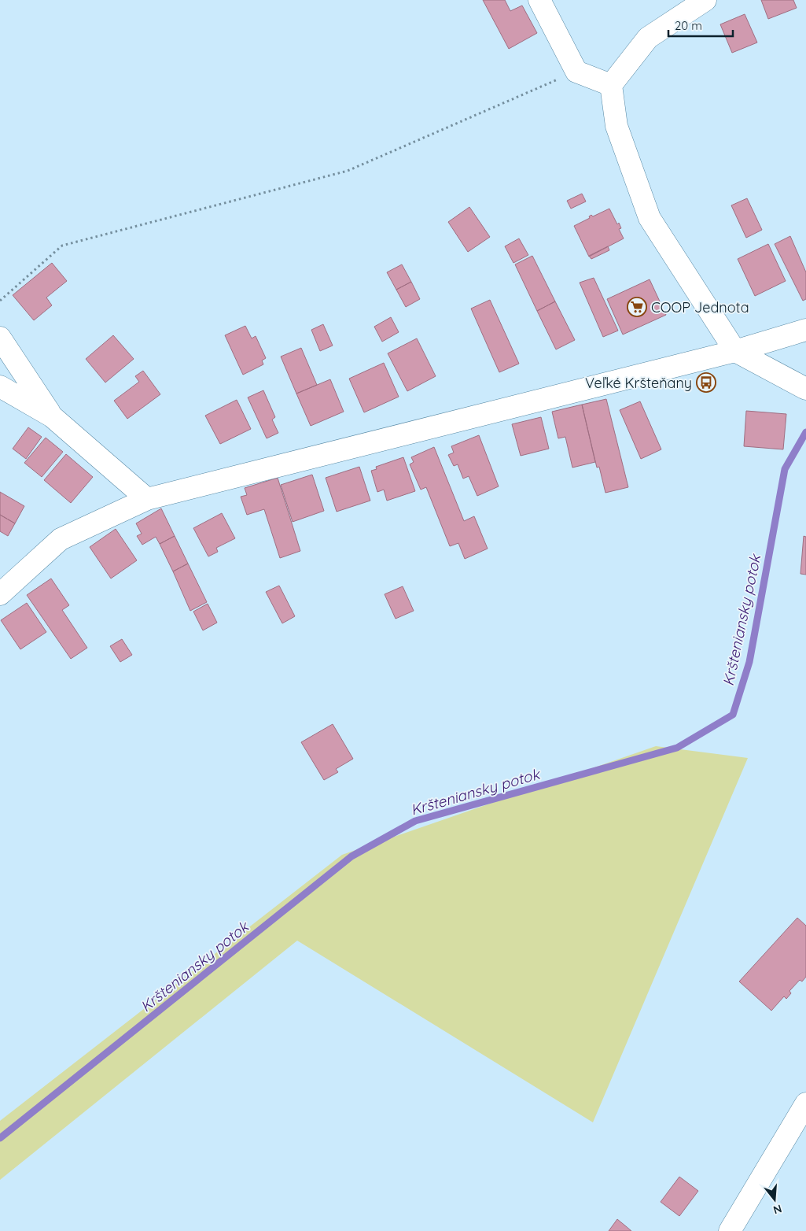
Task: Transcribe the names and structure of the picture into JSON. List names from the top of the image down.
{
  "water": ["Kršteniansky potok"],
  "places": {
    "supermarket": ["COOP Jednota"],
    "bus stop": ["Veľké Kršteňany"]
  },
  "scale_bar": "20 m",
  "north": "bottom"
}
